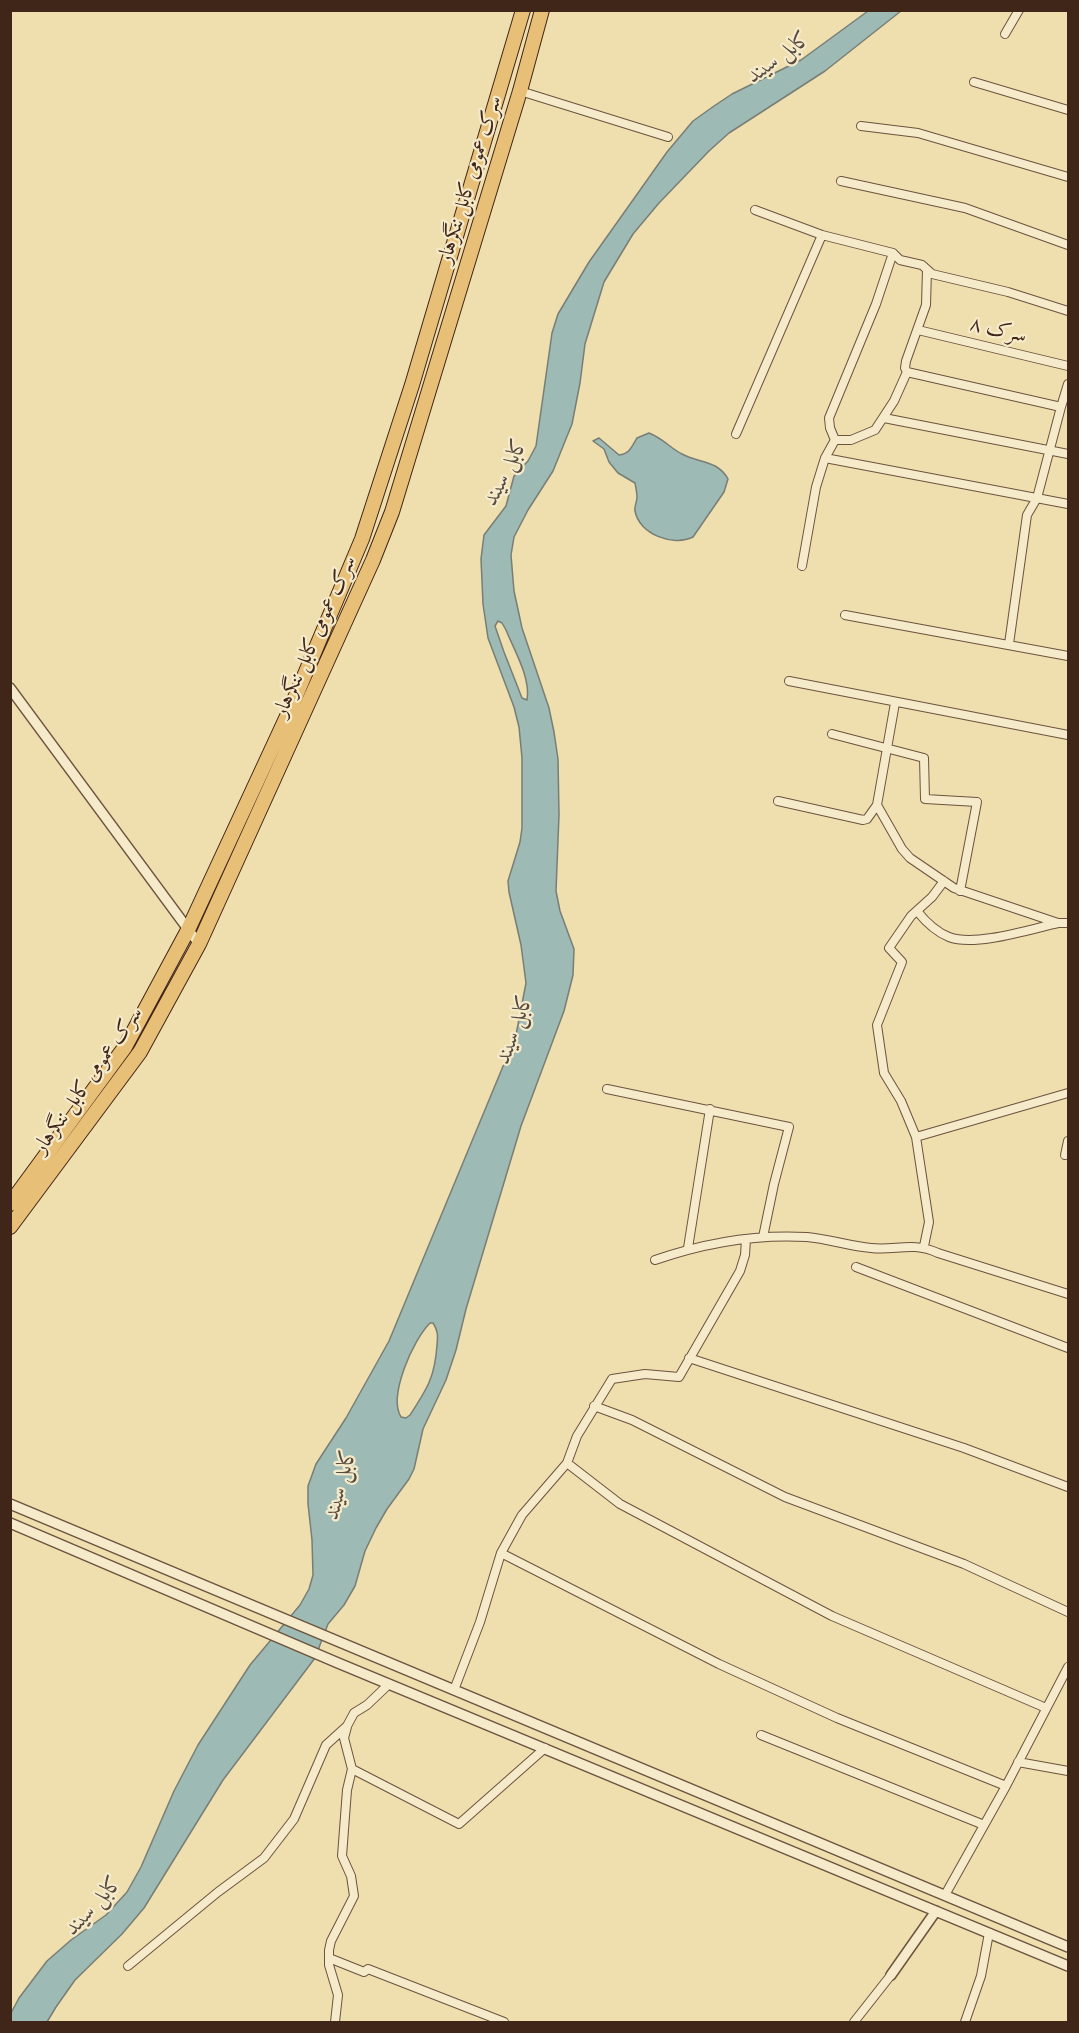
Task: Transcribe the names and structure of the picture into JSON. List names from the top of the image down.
{
  "streets": {
    "highway": ["سرک عمومی کابل ننگرهار"],
    "street": ["سرک ۸"]
  },
  "water": ["کابل سيند"]
}
